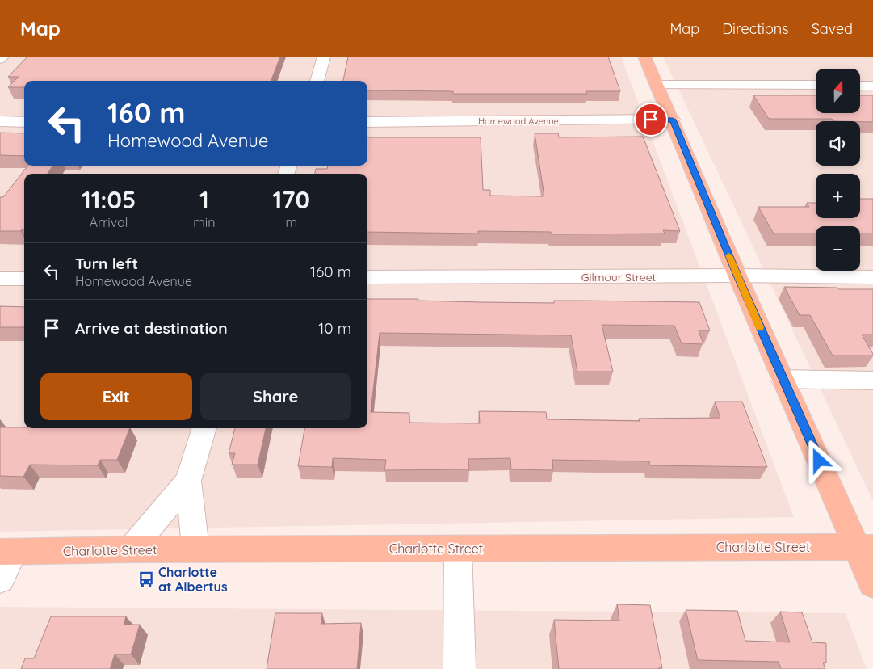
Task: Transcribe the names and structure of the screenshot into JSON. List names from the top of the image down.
{
  "streets": {
    "main road": ["Charlotte Street"],
    "street": ["Homewood Avenue", "Gilmour Street"]
  },
  "places": {
    "bus stop": ["Charlotte at Albertus"]
  },
  "north": "top",
  "page": {
    "header": "Map",
    "nav": ["Map", "Directions", "Saved"],
    "map_buttons": ["+", "−"],
    "turn": ["160 m", "Homewood Avenue"],
    "eta": [
      "11:05",
      "Arrival",
      "1",
      "min",
      "170",
      "m"
    ],
    "list": [
      {
        "name": "Turn left",
        "note": "Homewood Avenue",
        "value": "160 m"
      },
      {
        "name": "Arrive at destination",
        "value": "10 m"
      }
    ],
    "buttons": ["Exit", "Share"]
  }
}
